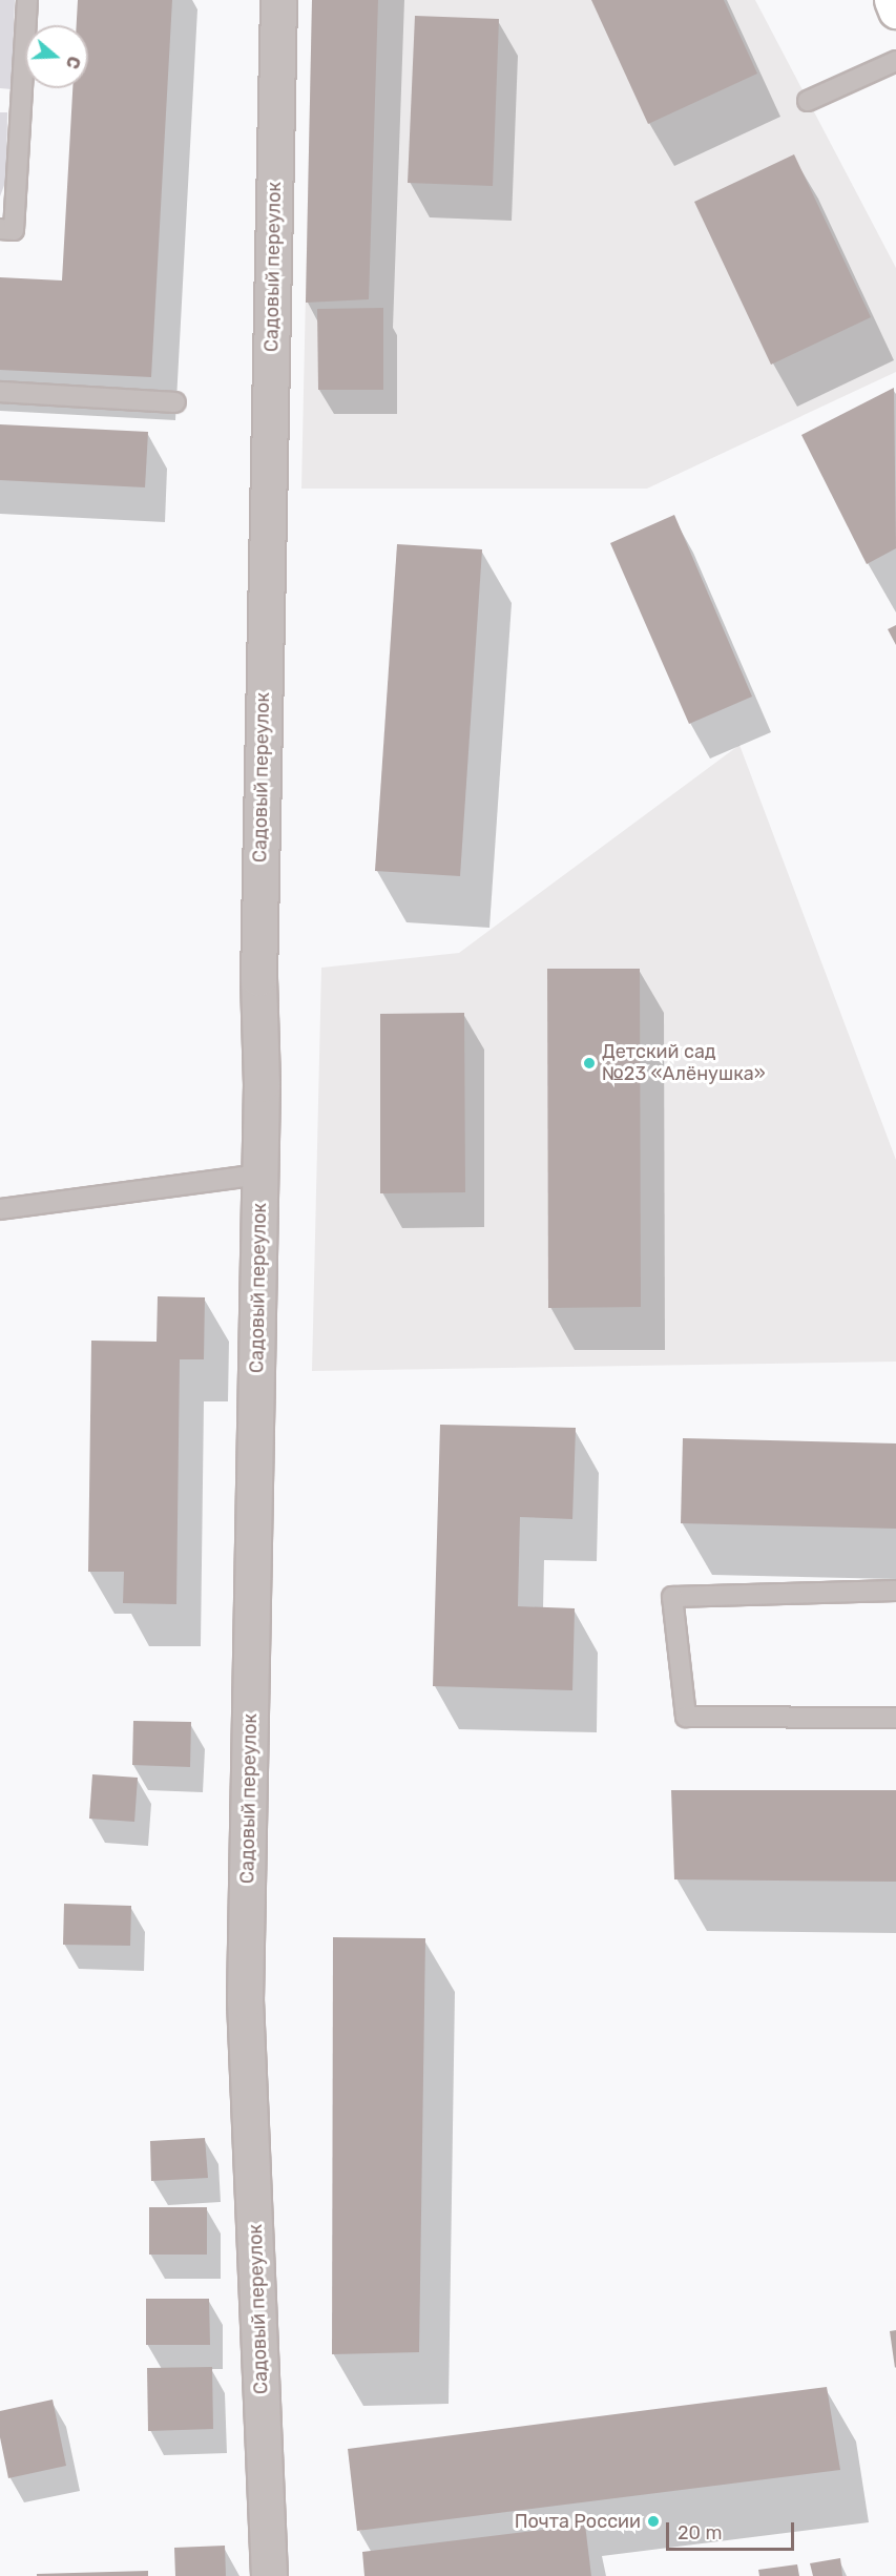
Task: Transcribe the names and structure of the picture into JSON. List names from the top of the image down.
{
  "streets": {
    "street": ["Садовый переулок"]
  },
  "places": ["Детский сад №23 «Алёнушка»", "Почта России"],
  "scale_bar": "20 m",
  "north": "right"
}
